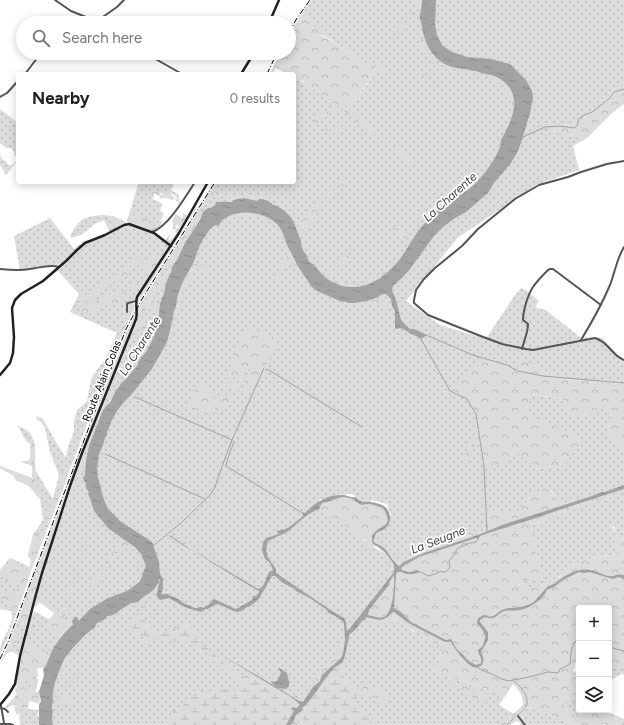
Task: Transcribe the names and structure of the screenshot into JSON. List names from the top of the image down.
{
  "streets": {
    "street": ["Route Alain Colas"]
  },
  "water": ["La Charente", "La Seugne"],
  "page": {
    "search": "Search here",
    "heading": ["Nearby", "0 results"],
    "map_buttons": ["+", "−"]
  }
}
